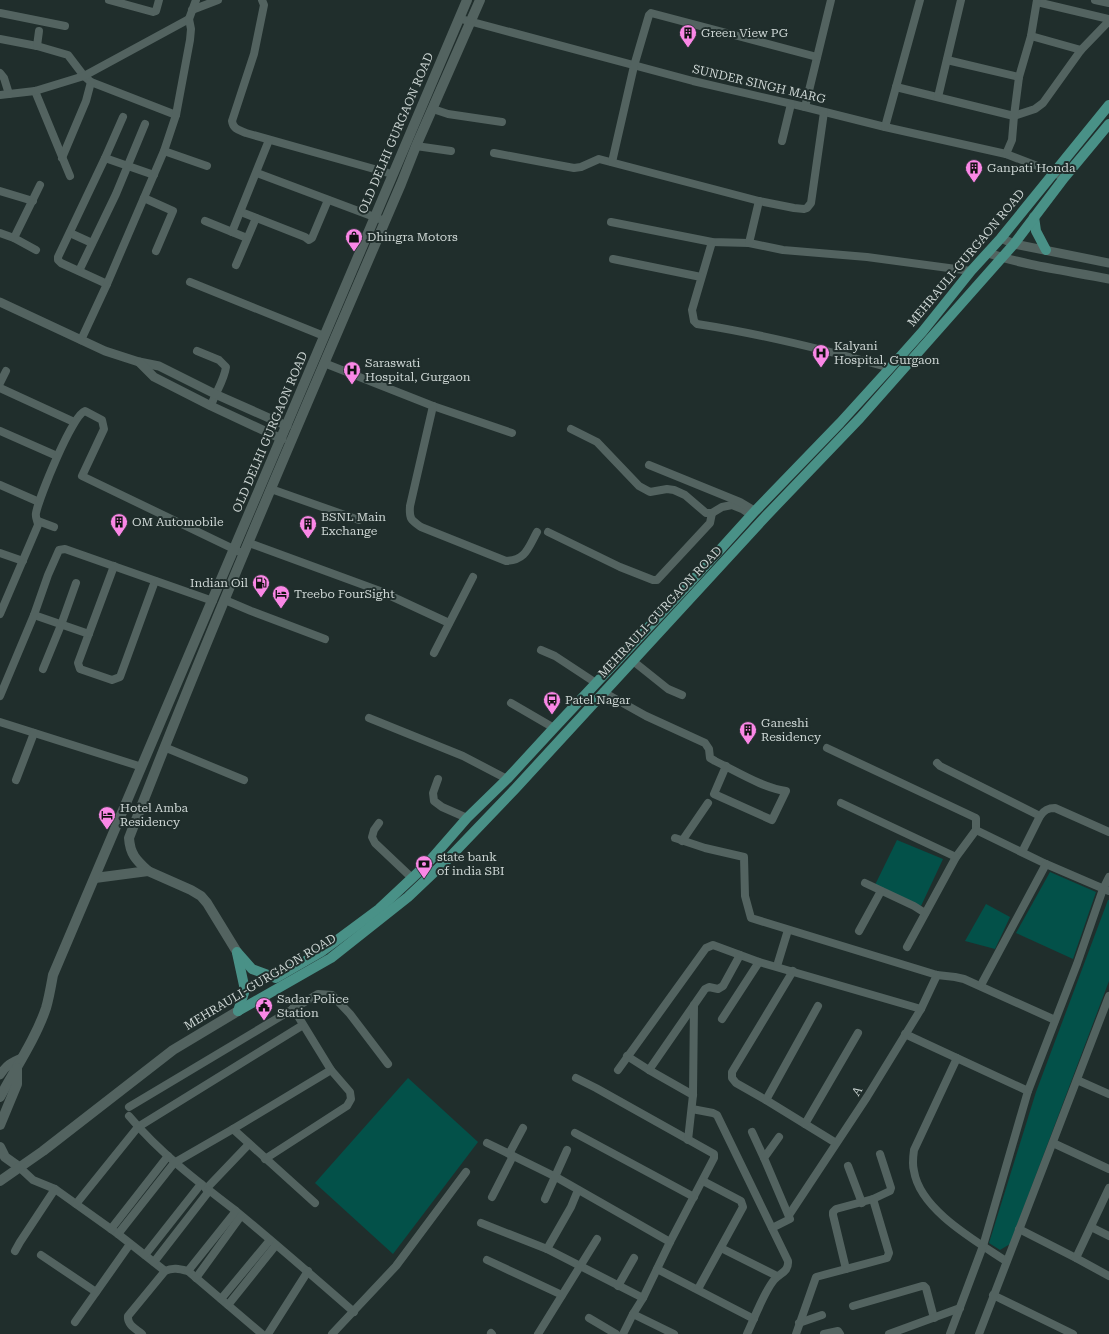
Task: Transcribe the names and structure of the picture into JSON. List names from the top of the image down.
{
  "streets": {
    "main road": ["OLD DELHI GURGAON ROAD", "MEHRAULI-GURGAON ROAD"],
    "street": ["SUNDER SINGH MARG", "A"]
  },
  "crossings": [
    ["SUNDER SINGH MARG", "OLD DELHI GURGAON ROAD"],
    ["SUNDER SINGH MARG", "MEHRAULI-GURGAON ROAD"]
  ],
  "places": {
    "building": [
      "Green View PG",
      "Ganpati Honda",
      "OM Automobile",
      "BSNL Main Exchange",
      "Ganeshi Residency"
    ],
    "shop": ["Dhingra Motors"],
    "hospital": ["Kalyani Hospital, Gurgaon", "Saraswati Hospital, Gurgaon"],
    "fuel station": ["Indian Oil"],
    "hotel": ["Treebo FourSight", "Hotel Amba Residency"],
    "bus stop": ["Patel Nagar"],
    "bank": ["state bank of india SBI"],
    "public building": ["Sadar Police Station"]
  }
}
